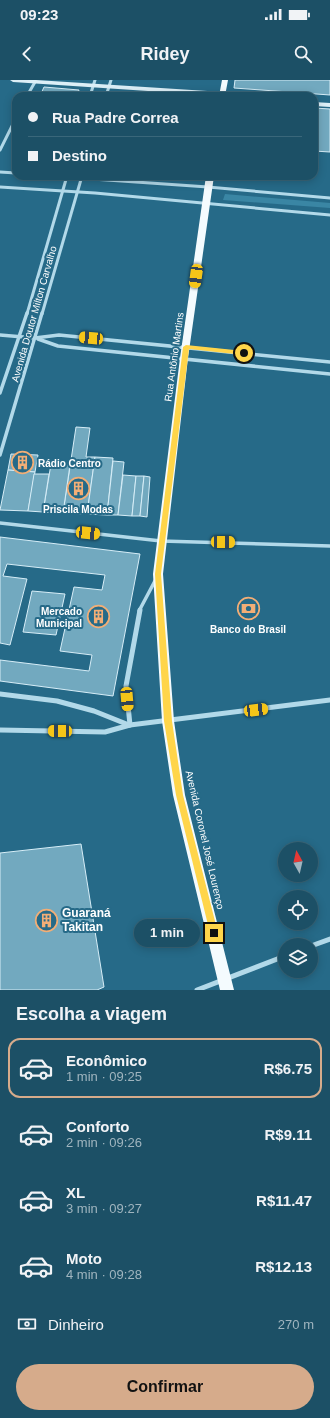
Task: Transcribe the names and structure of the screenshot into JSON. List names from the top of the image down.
{
  "streets": {
    "main road": ["Rua Antônio Martins", "Avenida Coronel José Lourenço"],
    "street": ["Avenida Doutor Milton Carvalho"]
  },
  "crossings": [
    ["Rua Antônio Martins", "Avenida Coronel José Lourenço"]
  ],
  "places": {
    "building": [
      "Rádio Centro",
      "Priscila Modas",
      "Mercado Municipal",
      "Guaraná Takitan"
    ],
    "bank": ["Banco do Brasil"]
  },
  "north": "top",
  "page": {
    "status": "09:23",
    "header": "Ridey",
    "banner": ["Rua Padre Correa", "Destino"],
    "bubble": "1 min",
    "heading": "Escolha a viagem",
    "list": [
      {
        "name": "Econômico",
        "note": "1 min · 09:25",
        "value": "R$6.75"
      },
      {
        "name": "Conforto",
        "note": "2 min · 09:26",
        "value": "R$9.11"
      },
      {
        "name": "XL",
        "note": "3 min · 09:27",
        "value": "R$11.47"
      },
      {
        "name": "Moto",
        "note": "4 min · 09:28",
        "value": "R$12.13"
      }
    ],
    "pay": ["Dinheiro", "270 m"],
    "buttons": "Confirmar"
  }
}
